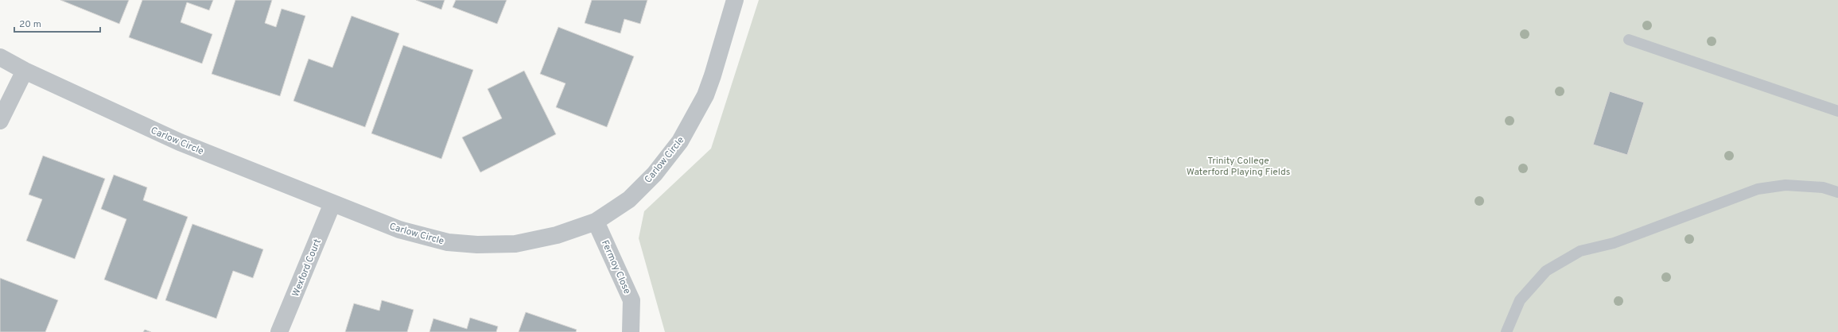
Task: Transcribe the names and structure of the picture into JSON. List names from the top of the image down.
{
  "streets": {
    "street": ["Carlow Circle", "Fermoy Close", "Wexford Court"]
  },
  "crossings": [
    ["Carlow Circle", "Fermoy Close"],
    ["Carlow Circle", "Wexford Court"]
  ],
  "parks": ["Trinity College Waterford Playing Fields"],
  "scale_bar": "20 m"
}
